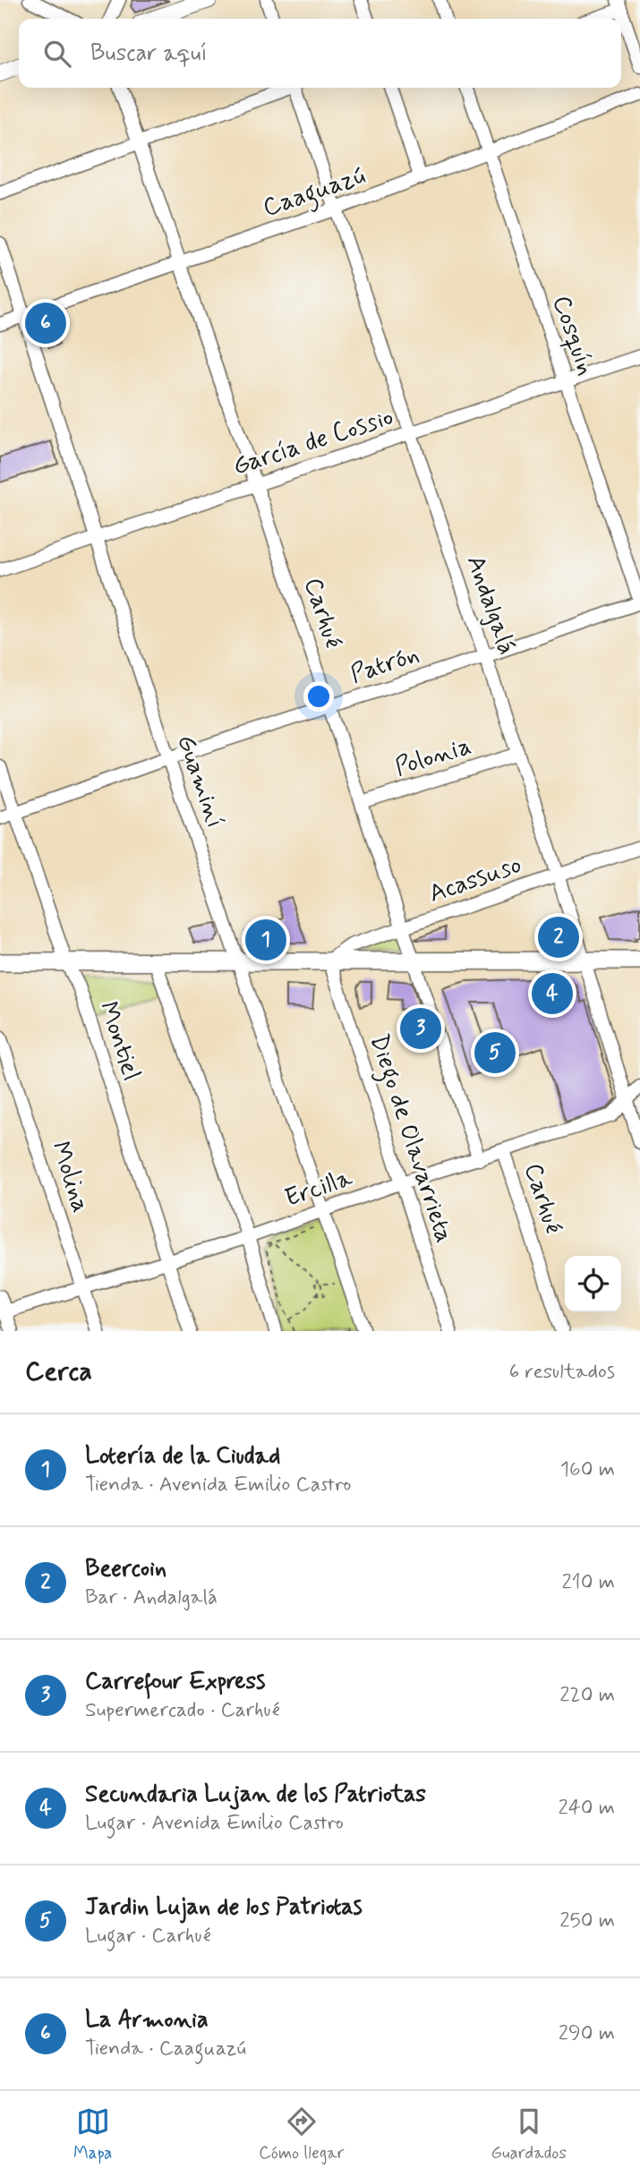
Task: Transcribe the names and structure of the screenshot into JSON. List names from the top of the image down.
{
  "streets": {
    "street": [
      "Caaguazú",
      "Cosquín",
      "García de Cossio",
      "Andalgalá",
      "Carhué",
      "Patrón",
      "Polonia",
      "Guaminí",
      "Acassuso",
      "Montiel",
      "Diego de Olavarrieta",
      "Molina",
      "Ercilla"
    ]
  },
  "crossings": [
    ["Caaguazú", "Cosquín"],
    ["Caaguazú", "Andalgalá"],
    ["Caaguazú", "Carhué"],
    ["Caaguazú", "Guaminí"],
    ["Cosquín", "García de Cossio"],
    ["Cosquín", "Patrón"],
    ["García de Cossio", "Andalgalá"],
    ["García de Cossio", "Carhué"],
    ["García de Cossio", "Guaminí"],
    ["Andalgalá", "Patrón"],
    ["Andalgalá", "Polonia"],
    ["Andalgalá", "Acassuso"],
    ["Andalgalá", "Ercilla"],
    ["Carhué", "Patrón"],
    ["Carhué", "Polonia"],
    ["Carhué", "Acassuso"],
    ["Carhué", "Ercilla"],
    ["Patrón", "Guaminí"],
    ["Patrón", "Montiel"],
    ["Guaminí", "Ercilla"],
    ["Acassuso", "Diego de Olavarrieta"],
    ["Montiel", "Ercilla"],
    ["Diego de Olavarrieta", "Ercilla"],
    ["Molina", "Ercilla"]
  ],
  "page": {
    "search": "Buscar aquí",
    "pins": [
      "6",
      "2",
      "1",
      "4",
      "3",
      "5"
    ],
    "heading": ["Cerca", "6 resultados"],
    "list": [
      {
        "mark": "1",
        "name": "Lotería de la Ciudad",
        "note": "Tienda · Avenida Emilio Castro",
        "value": "160 m"
      },
      {
        "mark": "2",
        "name": "Beercoin",
        "note": "Bar · Andalgalá",
        "value": "210 m"
      },
      {
        "mark": "3",
        "name": "Carrefour Express",
        "note": "Supermercado · Carhué",
        "value": "220 m"
      },
      {
        "mark": "4",
        "name": "Secundaria Lujan de los Patriotas",
        "note": "Lugar · Avenida Emilio Castro",
        "value": "240 m"
      },
      {
        "mark": "5",
        "name": "Jardin Lujan de los Patriotas",
        "note": "Lugar · Carhué",
        "value": "250 m"
      },
      {
        "mark": "6",
        "name": "La Armonia",
        "note": "Tienda · Caaguazú",
        "value": "290 m"
      }
    ],
    "nav": ["Mapa", "Cómo llegar", "Guardados"]
  }
}
